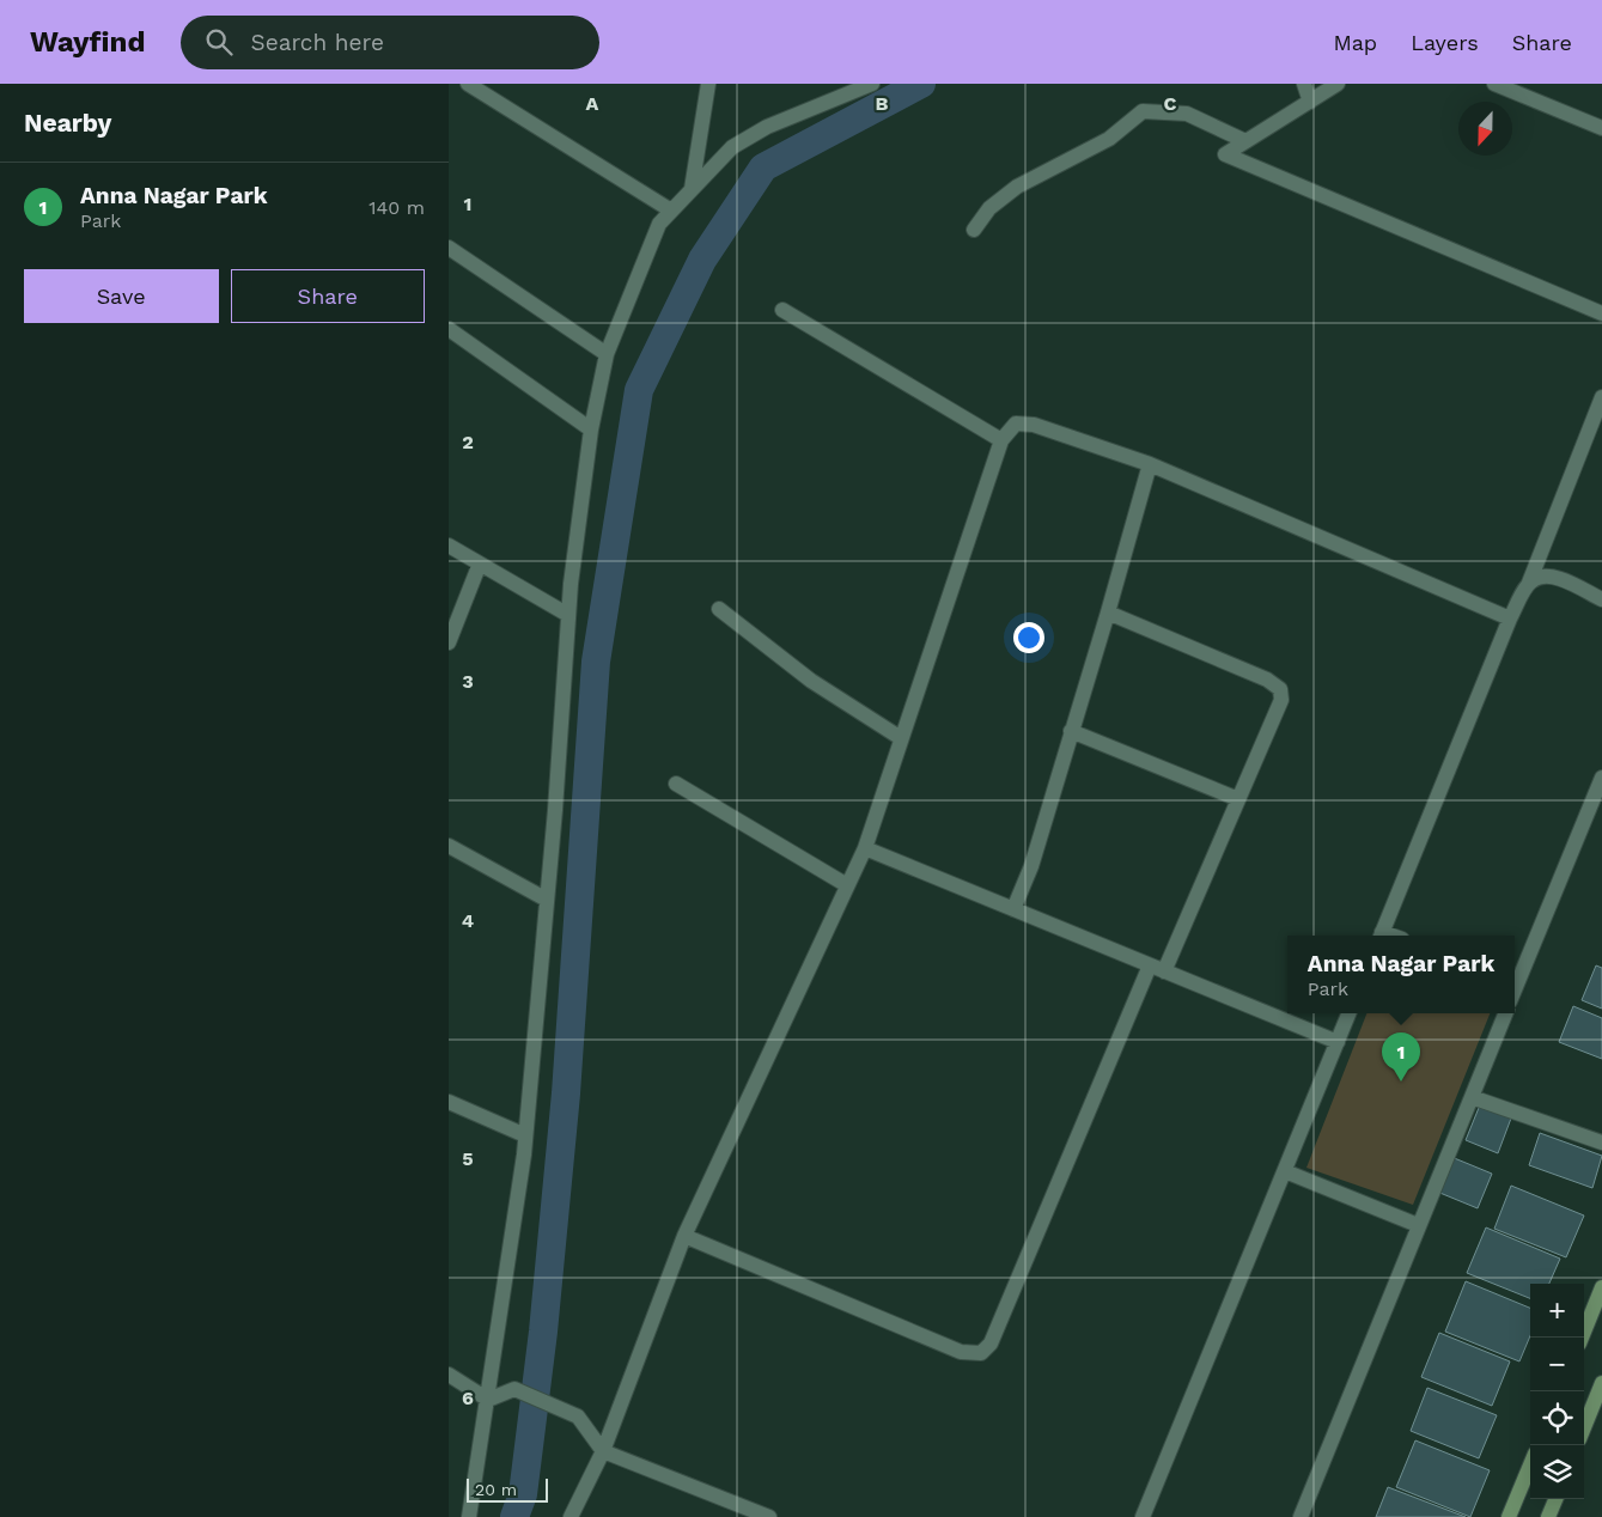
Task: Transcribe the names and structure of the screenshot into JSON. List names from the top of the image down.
{
  "scale_bar": "20 m",
  "north": "bottom",
  "page": {
    "header": "Wayfind",
    "search": "Search here",
    "nav": ["Map", "Layers", "Share"],
    "heading": "Nearby",
    "list": [
      {
        "mark": "1",
        "name": "Anna Nagar Park",
        "note": "Park",
        "value": "140 m"
      }
    ],
    "buttons": ["Save", "Share"],
    "popup": ["Anna Nagar Park", "Park"],
    "pins": "1",
    "map_buttons": ["+", "−"],
    "scale": "20 m"
  },
  "grid": {
    "columns": ["A", "B", "C"],
    "rows": [
      "1",
      "2",
      "3",
      "4",
      "5",
      "6"
    ]
  }
}
